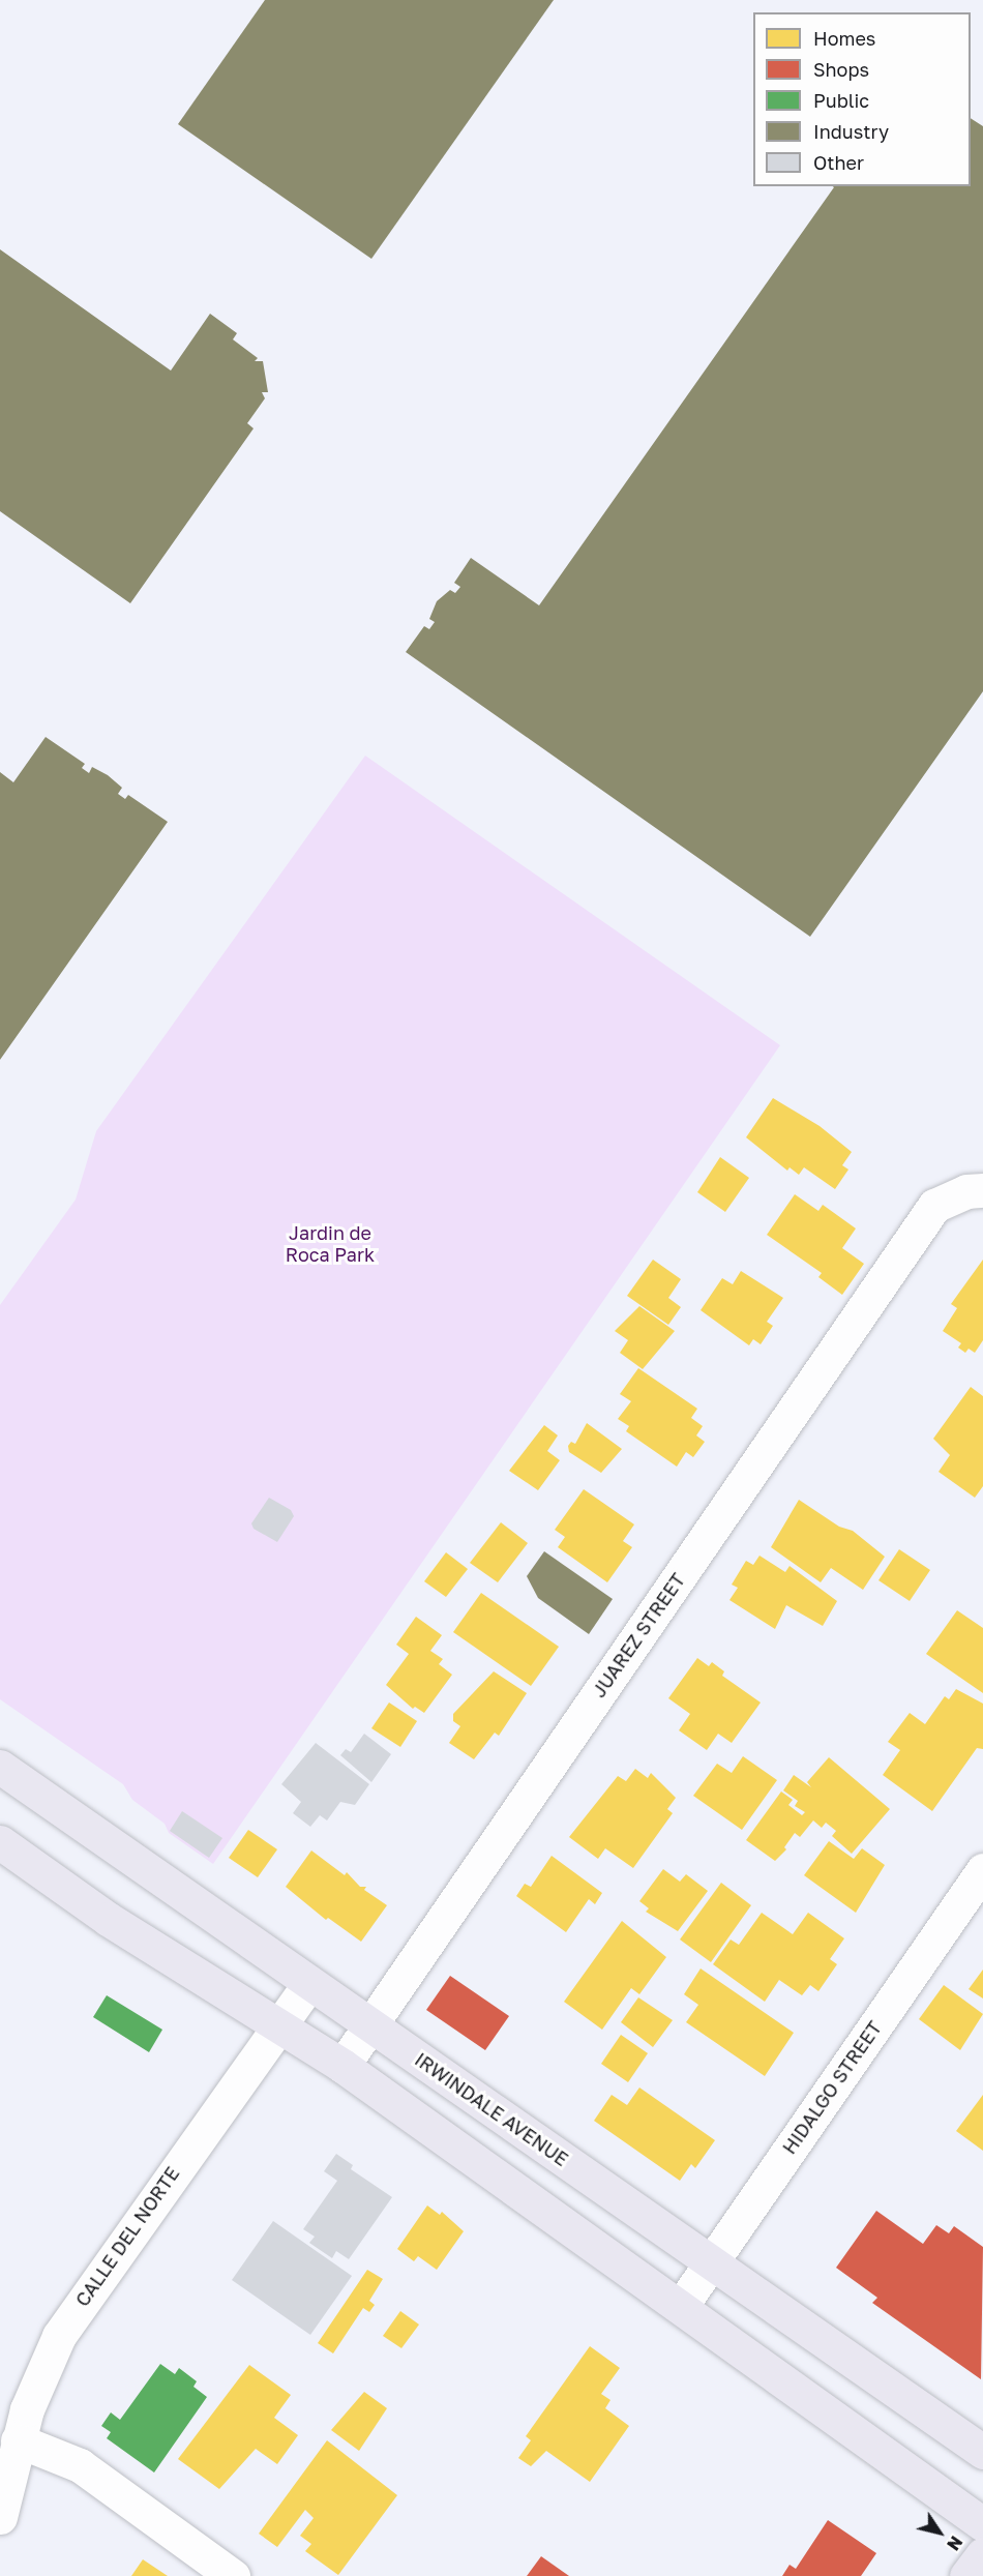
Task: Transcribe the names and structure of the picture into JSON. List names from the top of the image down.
{
  "streets": {
    "main road": ["IRWINDALE AVENUE"],
    "street": ["JUAREZ STREET", "HIDALGO STREET", "CALLE DEL NORTE"]
  },
  "crossings": [
    ["JUAREZ STREET", "IRWINDALE AVENUE"],
    ["HIDALGO STREET", "IRWINDALE AVENUE"],
    ["IRWINDALE AVENUE", "CALLE DEL NORTE"]
  ],
  "parks": ["Jardin de Roca Park"],
  "legend": [
    "Homes",
    "Shops",
    "Public",
    "Industry",
    "Other"
  ],
  "north": "bottom right"
}
